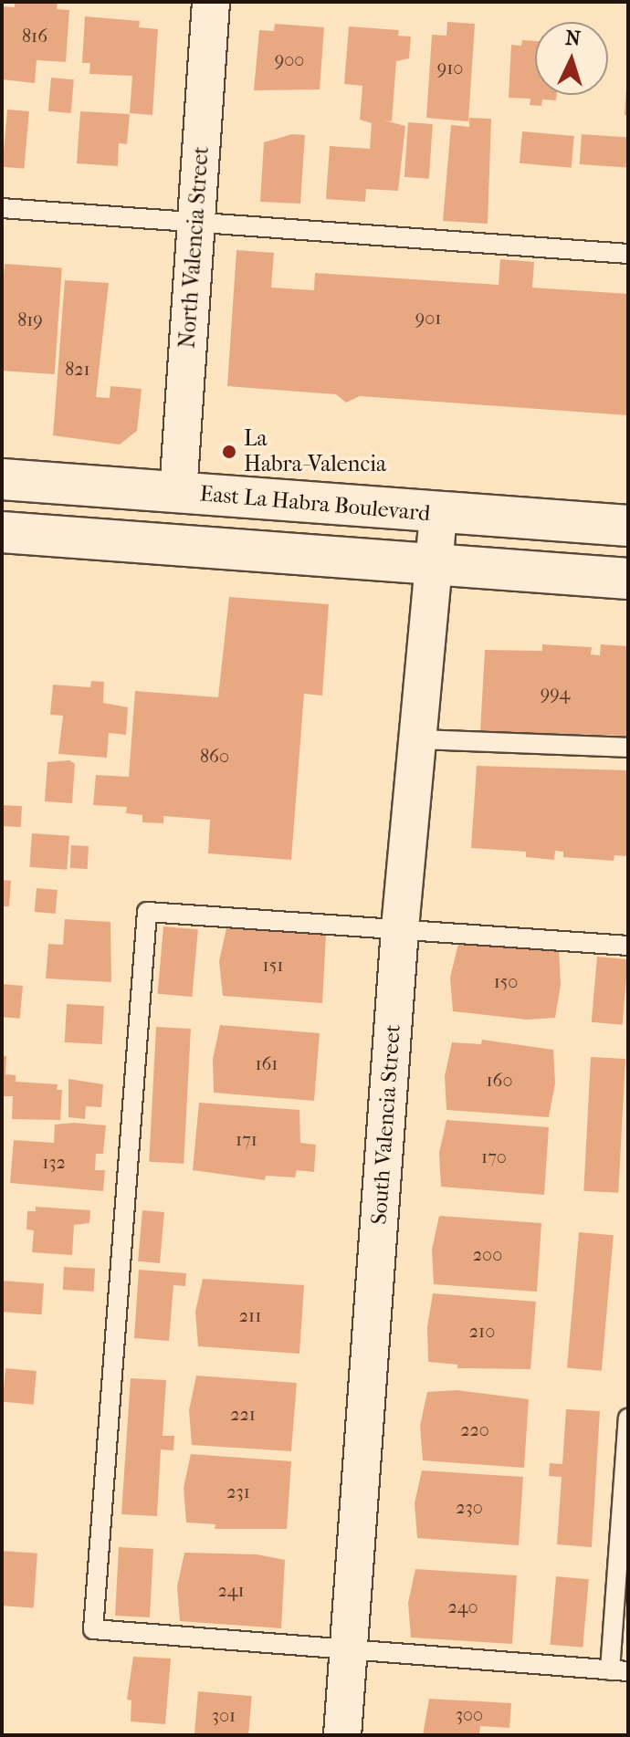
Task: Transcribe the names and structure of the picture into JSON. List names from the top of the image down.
{
  "streets": {
    "main road": ["East La Habra Boulevard"],
    "street": ["North Valencia Street", "South Valencia Street"]
  },
  "crossings": [
    ["North Valencia Street", "East La Habra Boulevard"],
    ["East La Habra Boulevard", "South Valencia Street"]
  ],
  "places": ["La Habra-Valencia"],
  "house_numbers": [
    "816",
    "900",
    "910",
    "901",
    "819",
    "821",
    "994",
    "860",
    "151",
    "150",
    "161",
    "160",
    "171",
    "170",
    "132",
    "200",
    "211",
    "210",
    "221",
    "220",
    "231",
    "230",
    "241",
    "240",
    "300",
    "301"
  ],
  "north": "top"
}
